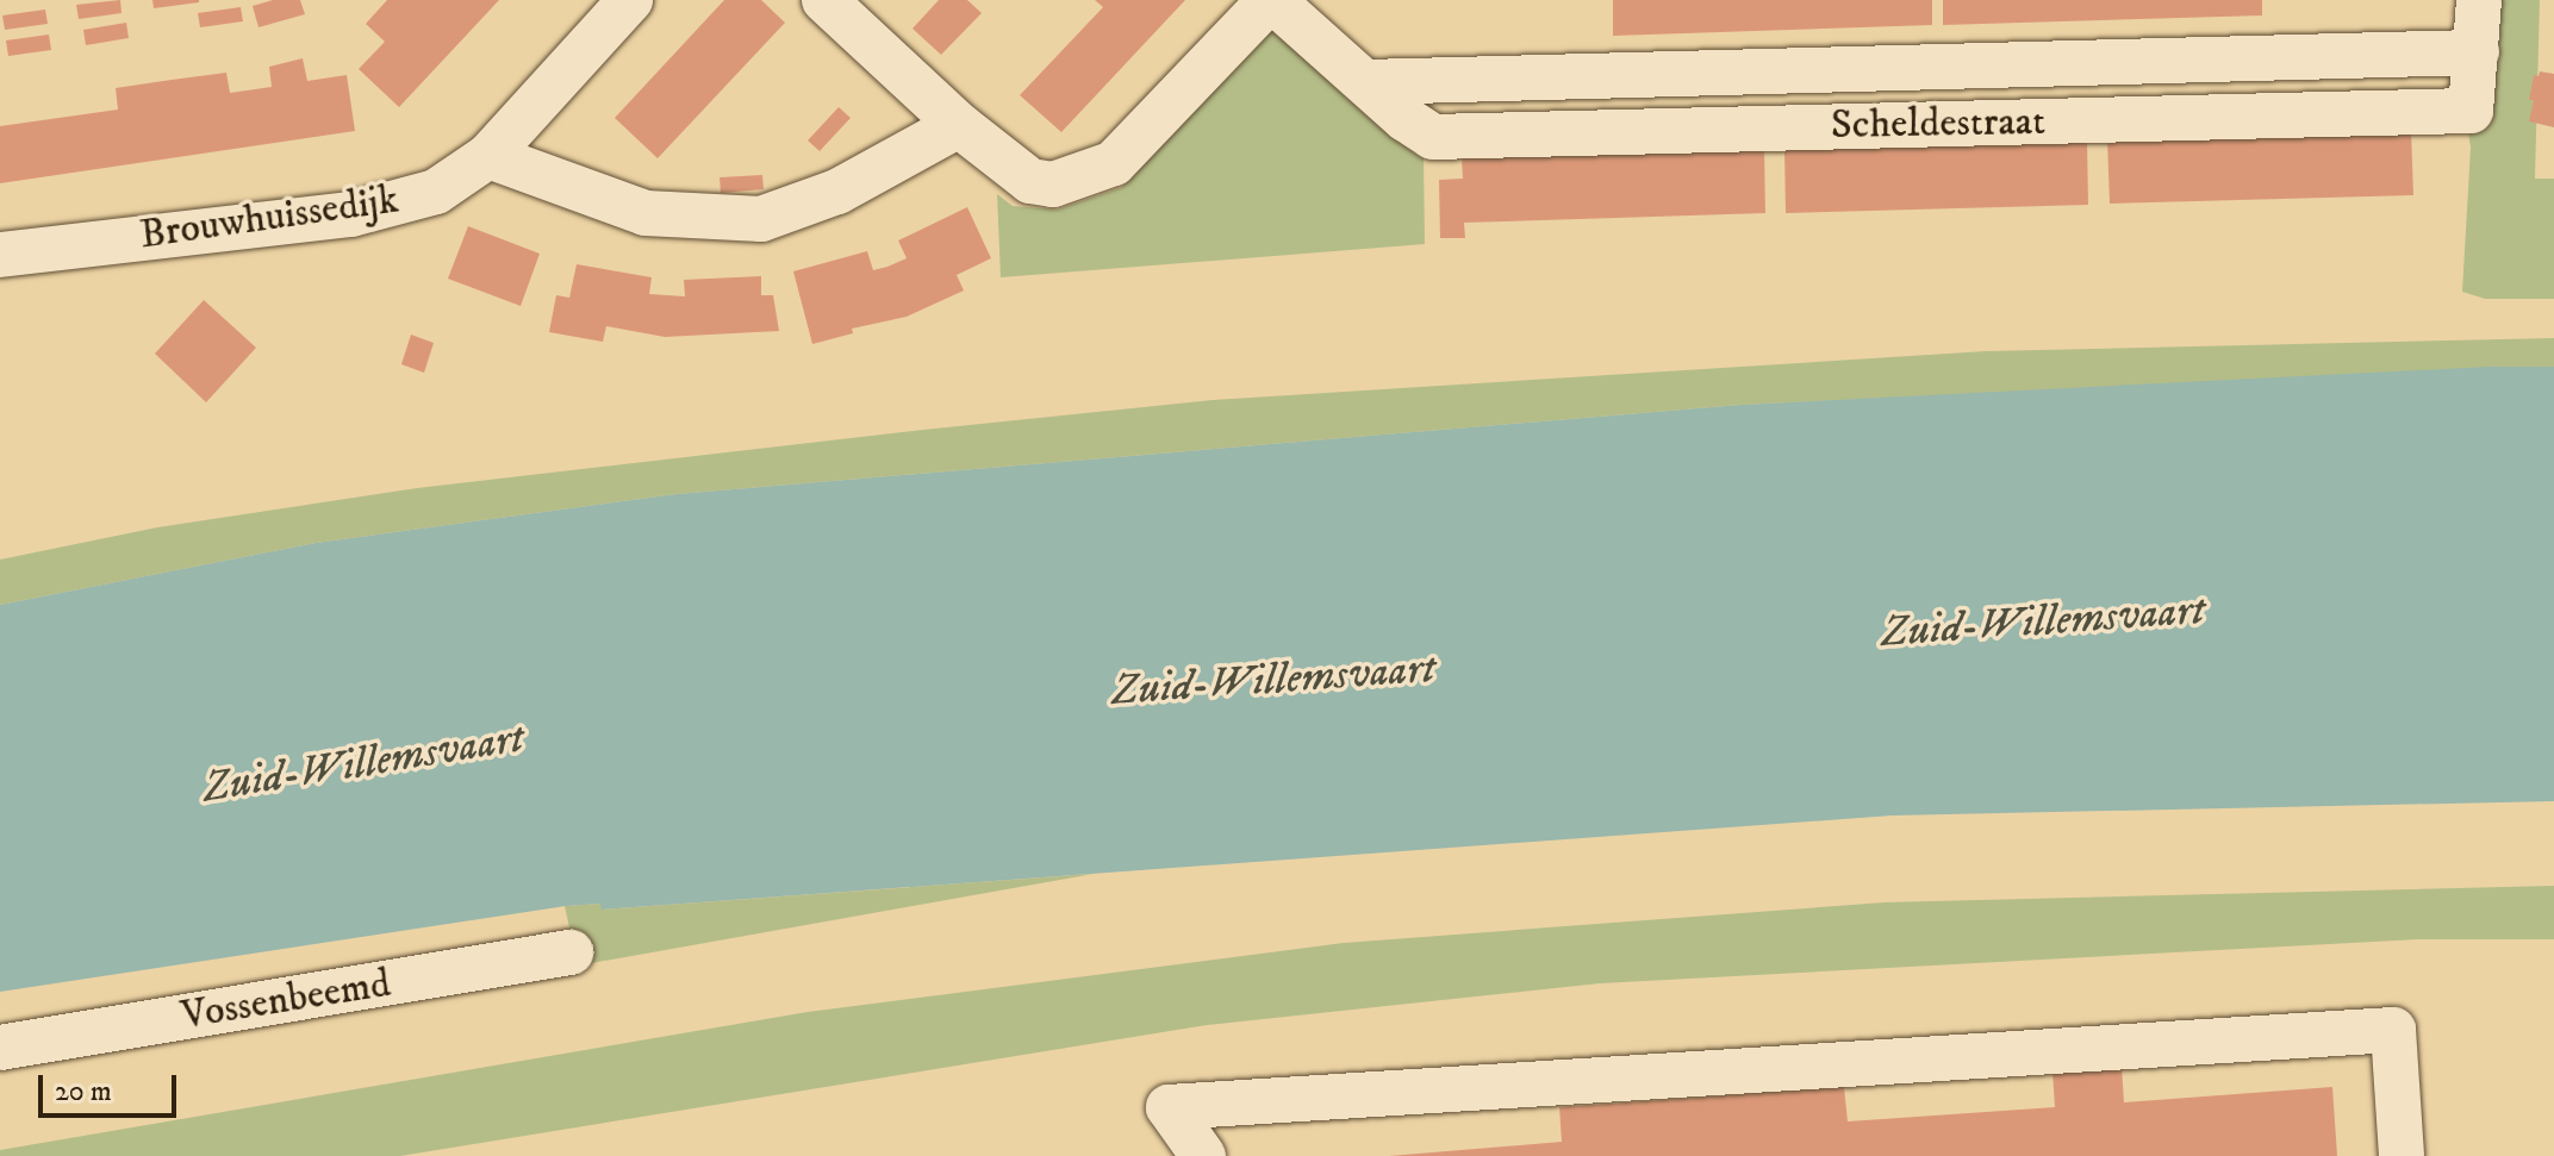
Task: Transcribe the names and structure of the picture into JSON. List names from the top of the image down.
{
  "streets": {
    "street": ["Scheldestraat", "Brouwhuissedijk", "Vossenbeemd"]
  },
  "water": ["Zuid-Willemsvaart"],
  "scale_bar": "20 m"
}
